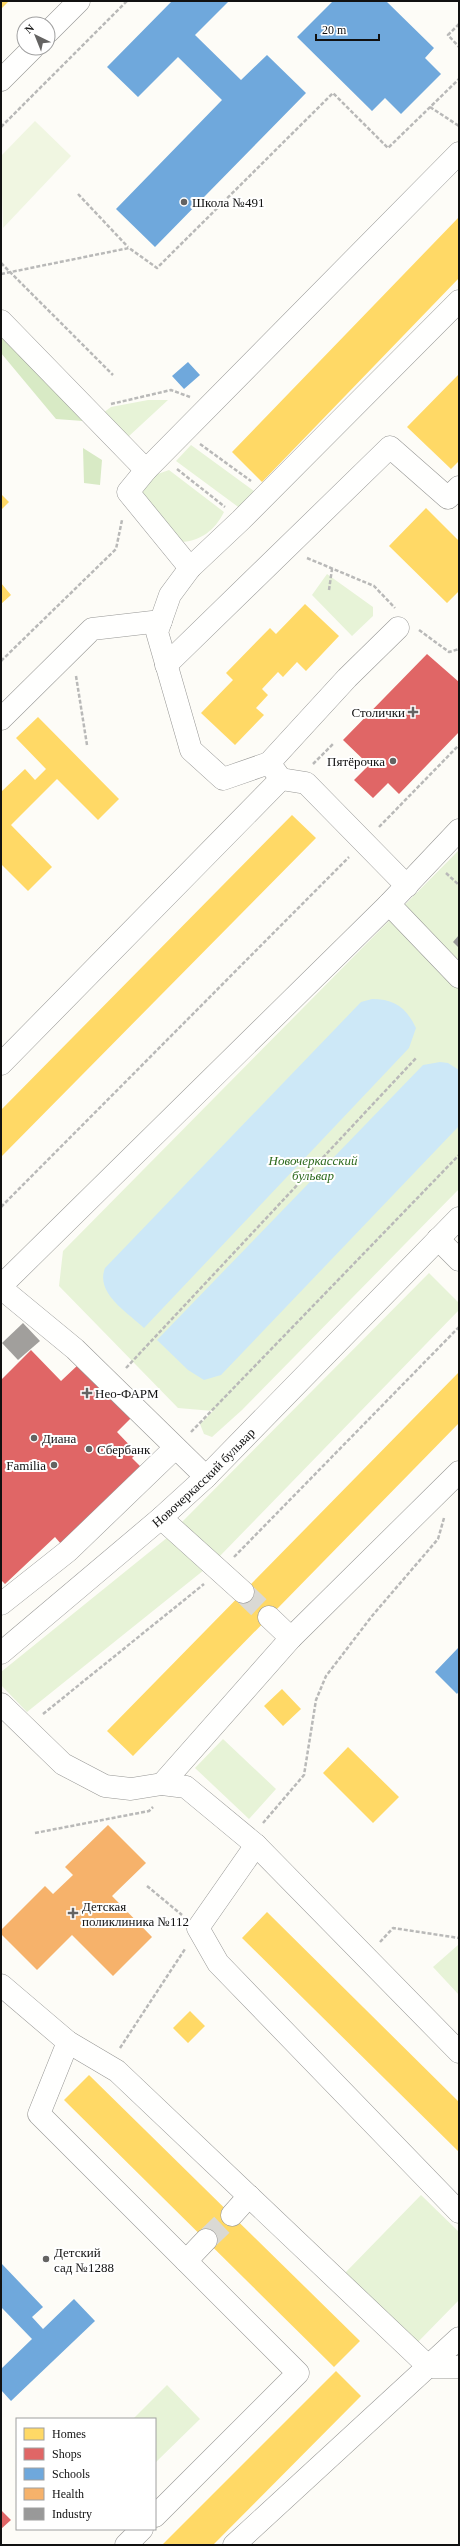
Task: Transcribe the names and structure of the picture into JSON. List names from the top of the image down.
{
  "streets": {
    "street": ["Новочеркасский бульвар"]
  },
  "parks": ["Новочеркасский бульвар"],
  "places": {
    "other": [
      "Школа №491",
      "Пятёрочка",
      "Диана",
      "Сбербанк",
      "Familia",
      "Детский сад №1288"
    ],
    "health": ["Столички", "Нео-ФАРМ", "Детская поликлиника №112"]
  },
  "legend": [
    "Homes",
    "Shops",
    "Schools",
    "Health",
    "Industry"
  ],
  "scale_bar": "20 m",
  "north": "top left"
}
